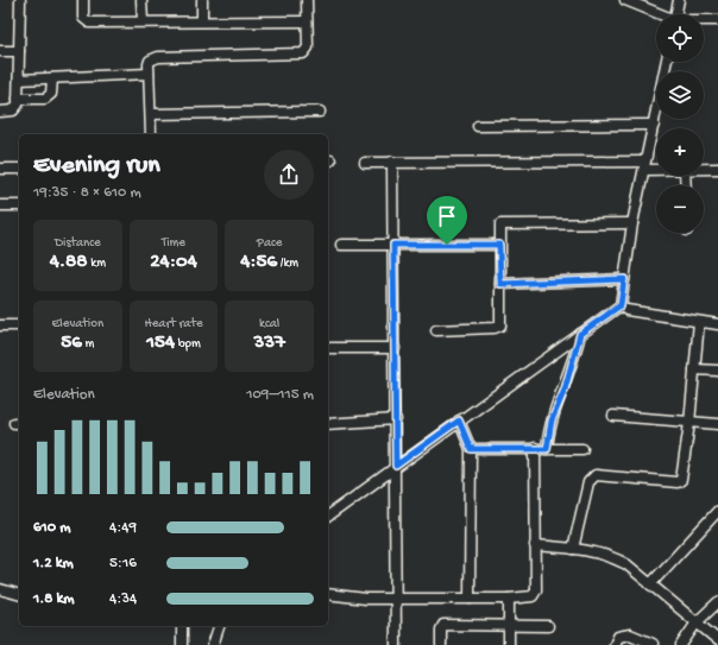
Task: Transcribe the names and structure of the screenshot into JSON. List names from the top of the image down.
{
  "page": {
    "map_buttons": ["+", "−"],
    "heading": ["Evening run", "19:35 · 8 × 610 m"],
    "stats": [
      ["Distance", "4.88 km"],
      ["Time", "24:04"],
      ["Pace", "4:56 /km"],
      ["Elevation", "56 m"],
      ["Heart rate", "154 bpm"],
      ["kcal", "337"]
    ],
    "chart": ["Elevation", "109–115 m"],
    "list": [
      {
        "name": "610 m",
        "note": "4:49"
      },
      {
        "name": "1.2 km",
        "note": "5:16"
      },
      {
        "name": "1.8 km",
        "note": "4:34"
      }
    ]
  }
}
